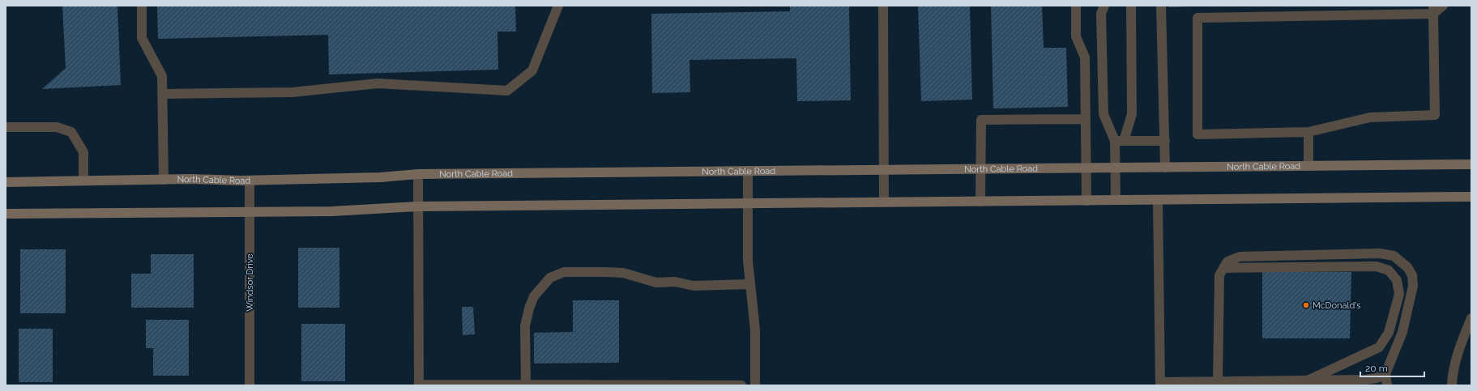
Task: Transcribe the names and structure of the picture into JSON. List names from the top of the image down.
{
  "streets": {
    "street": ["North Cable Road", "Windsor Drive"]
  },
  "crossings": [
    ["North Cable Road", "Windsor Drive"]
  ],
  "places": ["McDonald's"],
  "scale_bar": "20 m"
}
